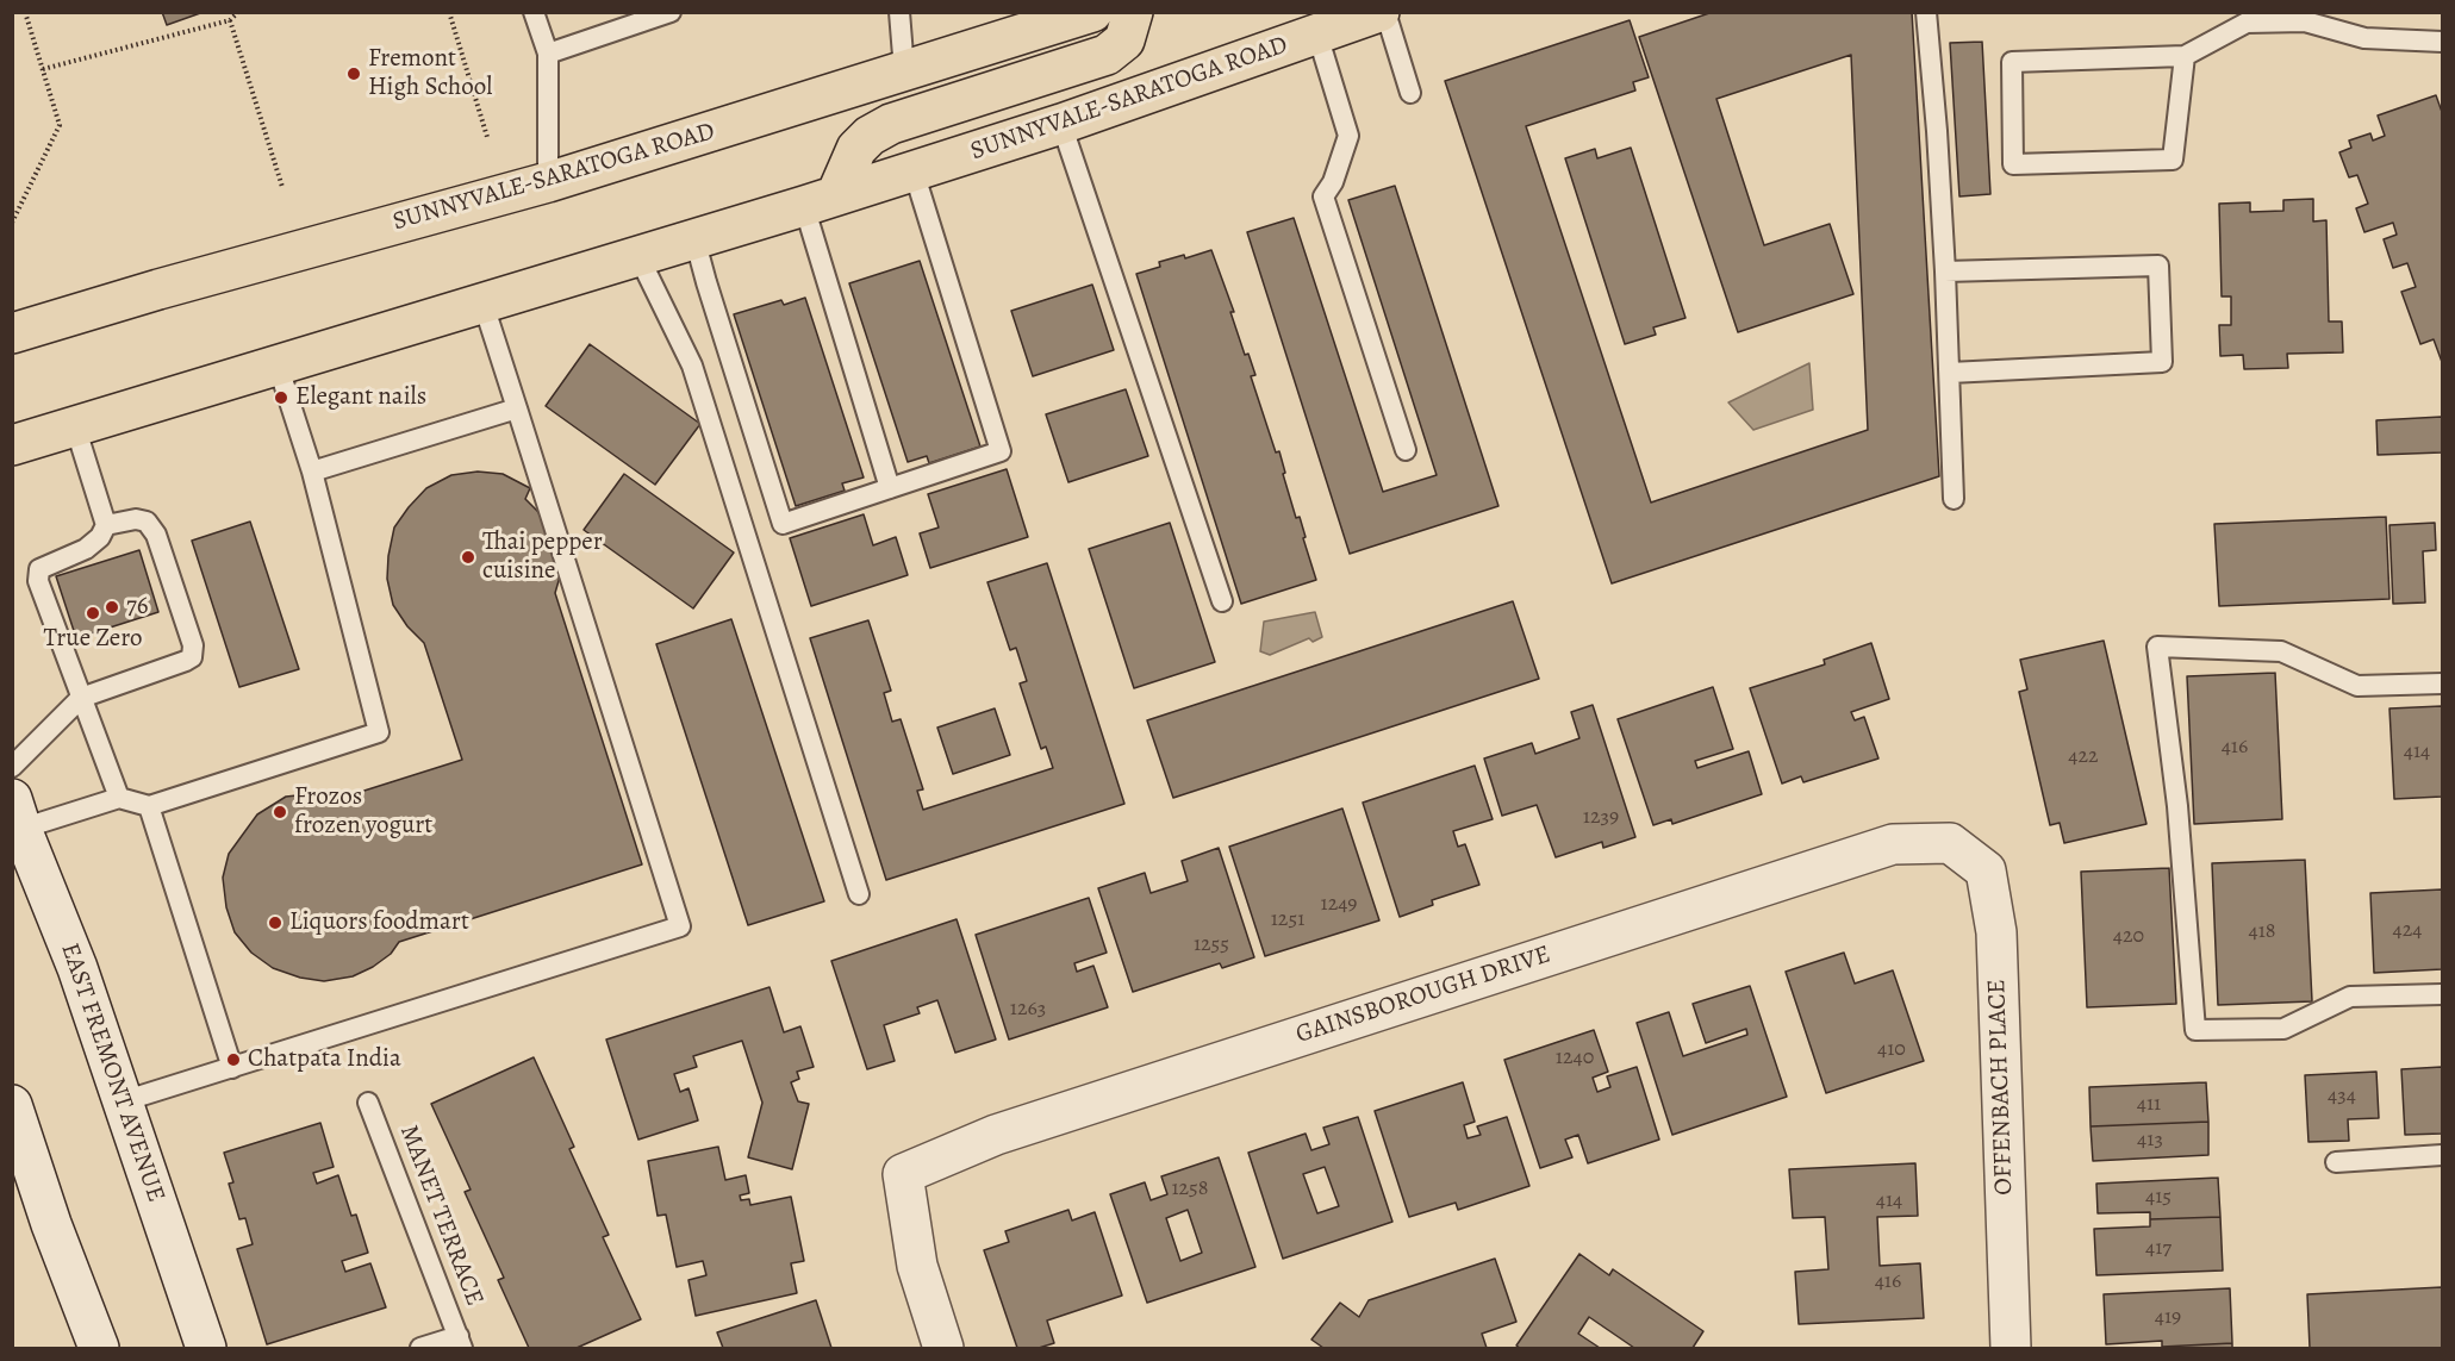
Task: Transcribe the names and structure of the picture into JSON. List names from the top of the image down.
{
  "streets": {
    "main road": ["SUNNYVALE-SARATOGA ROAD"],
    "street": ["GAINSBOROUGH DRIVE", "EAST FREMONT AVENUE", "OFFENBACH PLACE"],
    "lane": ["MANET TERRACE"]
  },
  "crossings": [
    ["GAINSBOROUGH DRIVE", "OFFENBACH PLACE"]
  ],
  "places": [
    "Fremont High School",
    "Elegant nails",
    "Thai pepper cuisine",
    "76",
    "True Zero",
    "Frozos frozen yogurt",
    "Liquors foodmart",
    "Chatpata India"
  ],
  "house_numbers": [
    "416",
    "414",
    "422",
    "1239",
    "1249",
    "1251",
    "424",
    "418",
    "420",
    "1255",
    "1263",
    "410",
    "1240",
    "434",
    "411",
    "413",
    "1258",
    "415",
    "414",
    "417",
    "416",
    "419"
  ]
}
